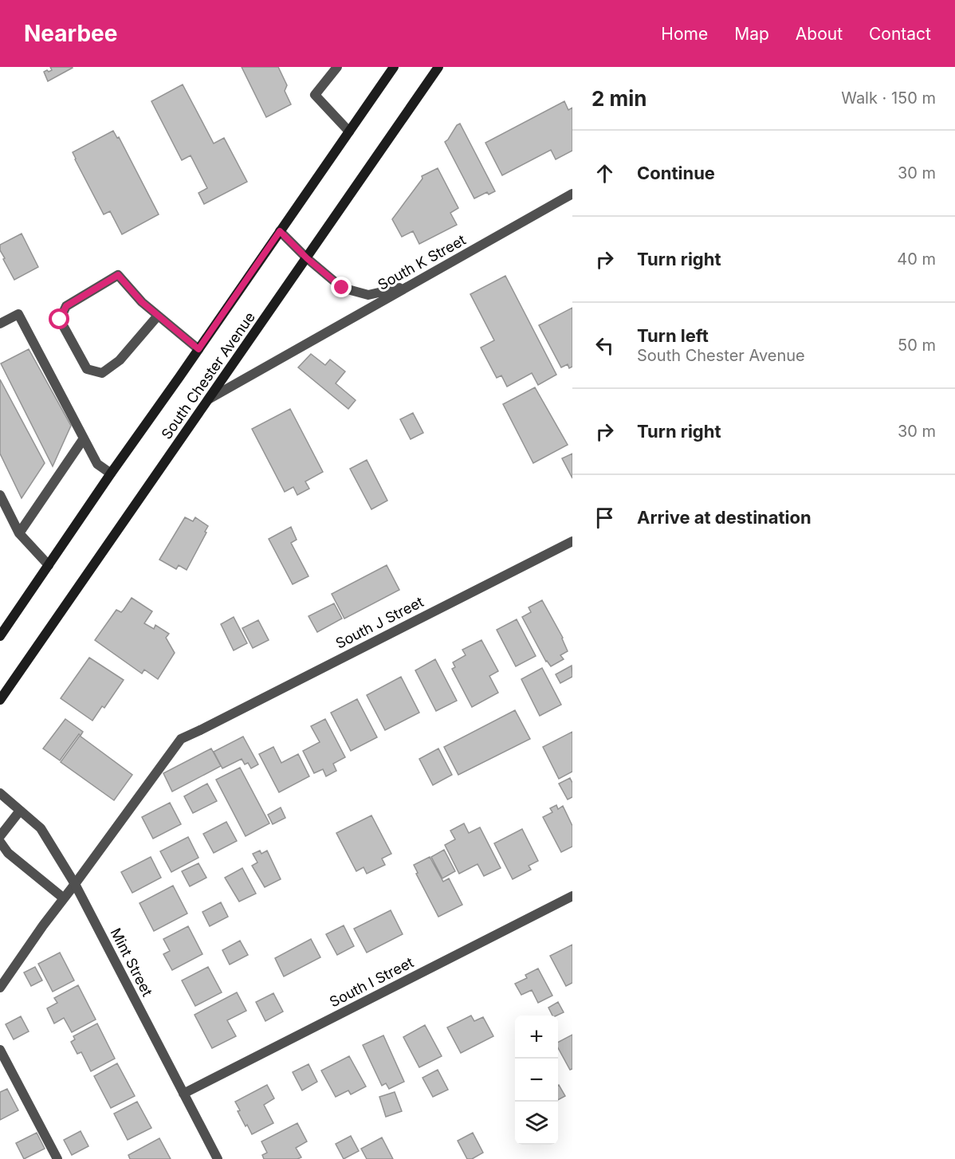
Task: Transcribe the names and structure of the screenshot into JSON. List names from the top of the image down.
{
  "streets": {
    "main road": ["South Chester Avenue"],
    "street": [
      "South K Street",
      "South J Street",
      "Mint Street",
      "South I Street"
    ]
  },
  "crossings": [
    ["South K Street", "South Chester Avenue"],
    ["South J Street", "Mint Street"],
    ["Mint Street", "South I Street"]
  ],
  "page": {
    "header": "Nearbee",
    "nav": [
      "Home",
      "Map",
      "About",
      "Contact"
    ],
    "heading": ["2 min", "Walk · 150 m"],
    "list": [
      ["Continue", "30 m"],
      ["Turn right", "40 m"],
      ["Turn left", "South Chester Avenue", "50 m"],
      ["Turn right", "30 m"],
      "Arrive at destination"
    ],
    "map_buttons": ["+", "−"]
  }
}
